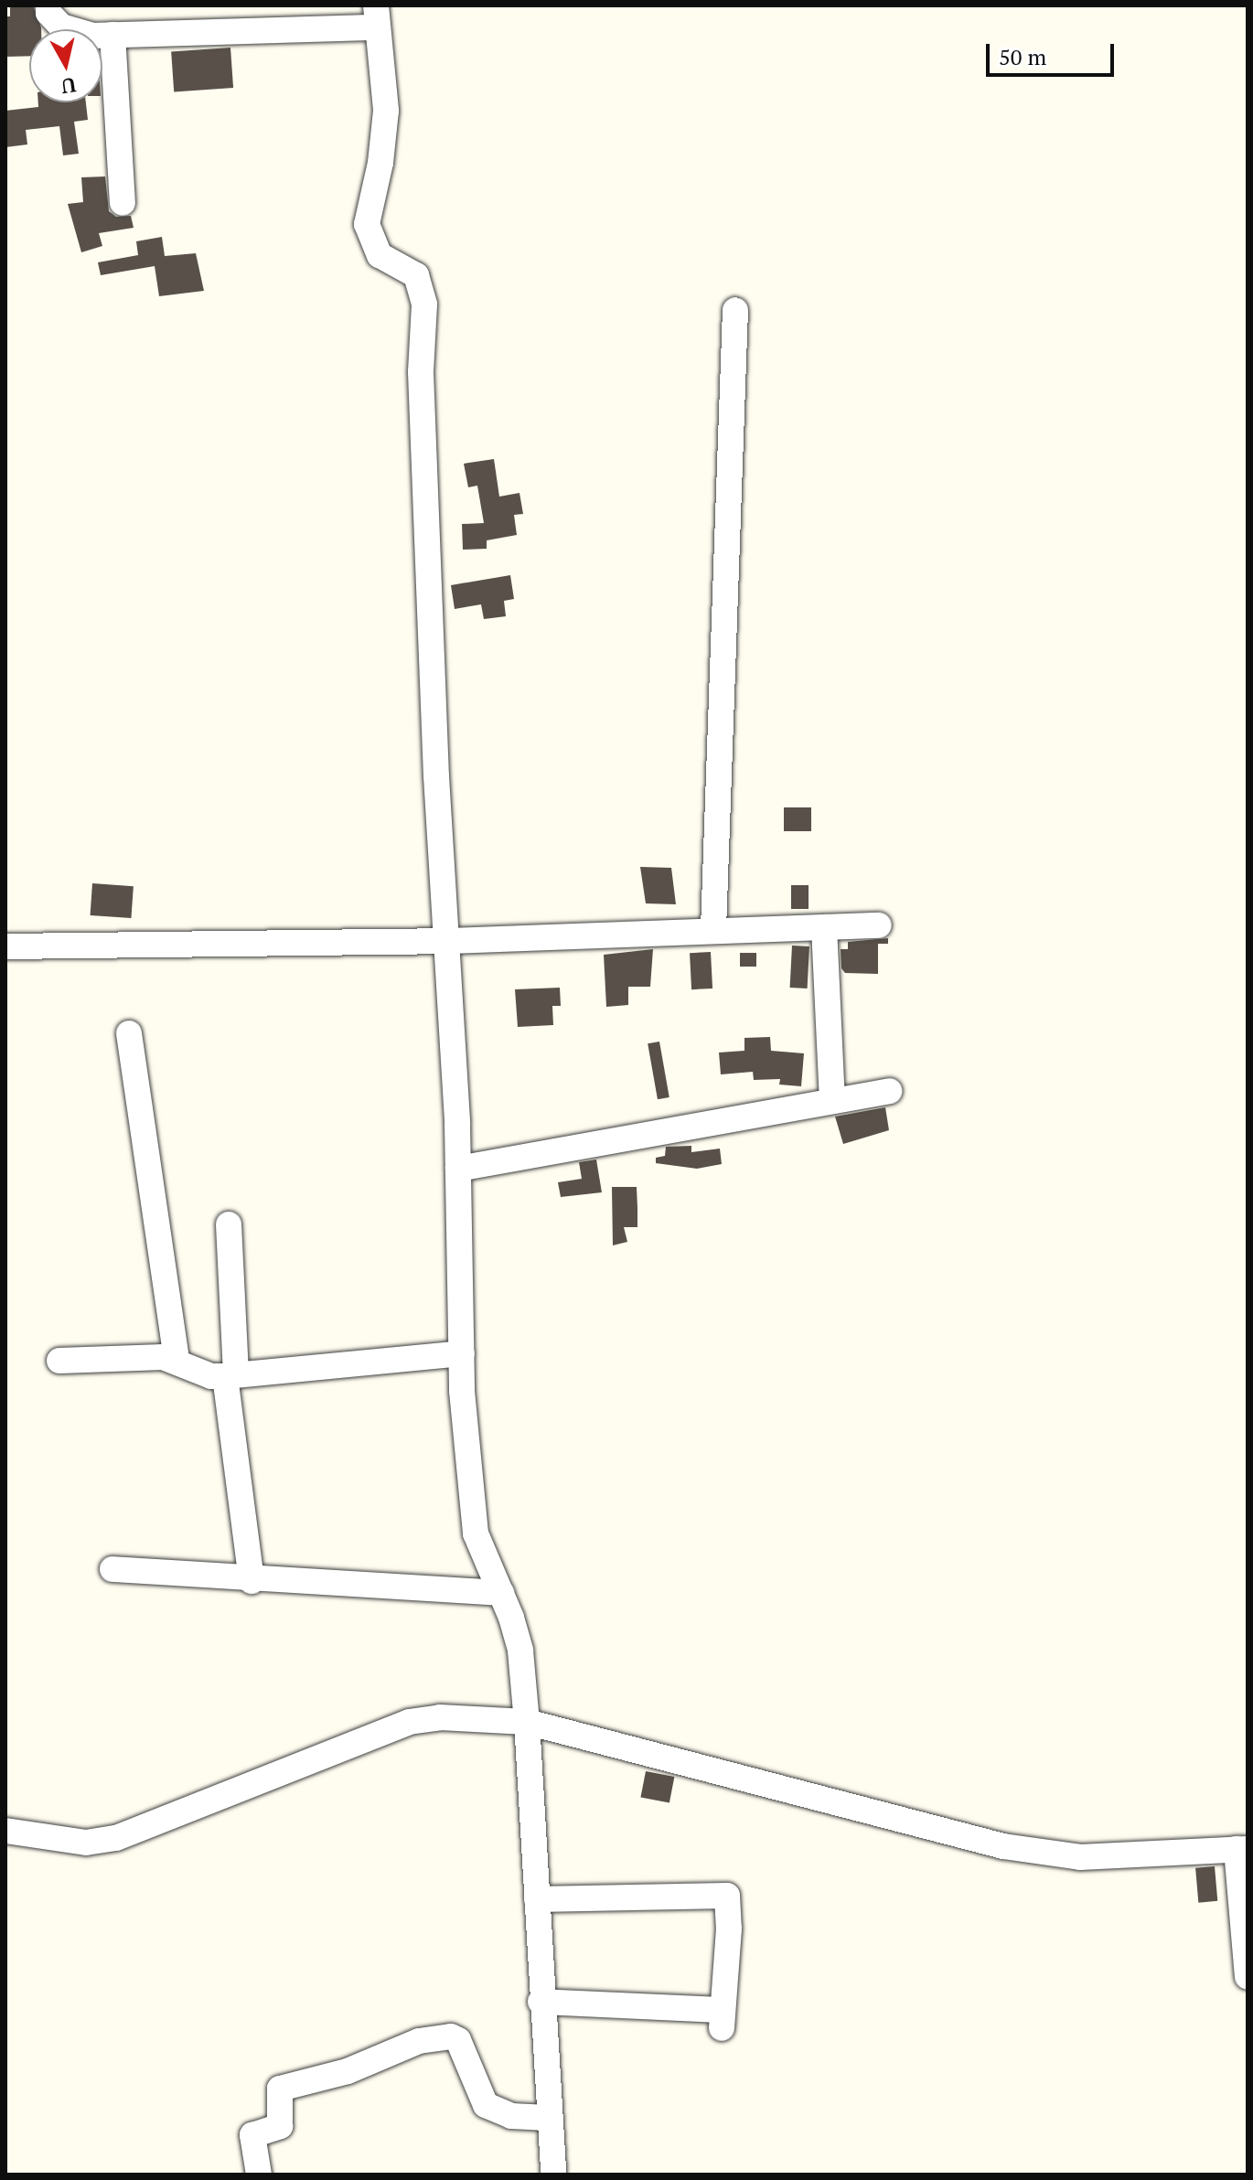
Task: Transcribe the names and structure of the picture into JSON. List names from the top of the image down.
{
  "scale_bar": "50 m",
  "north": "bottom"
}
